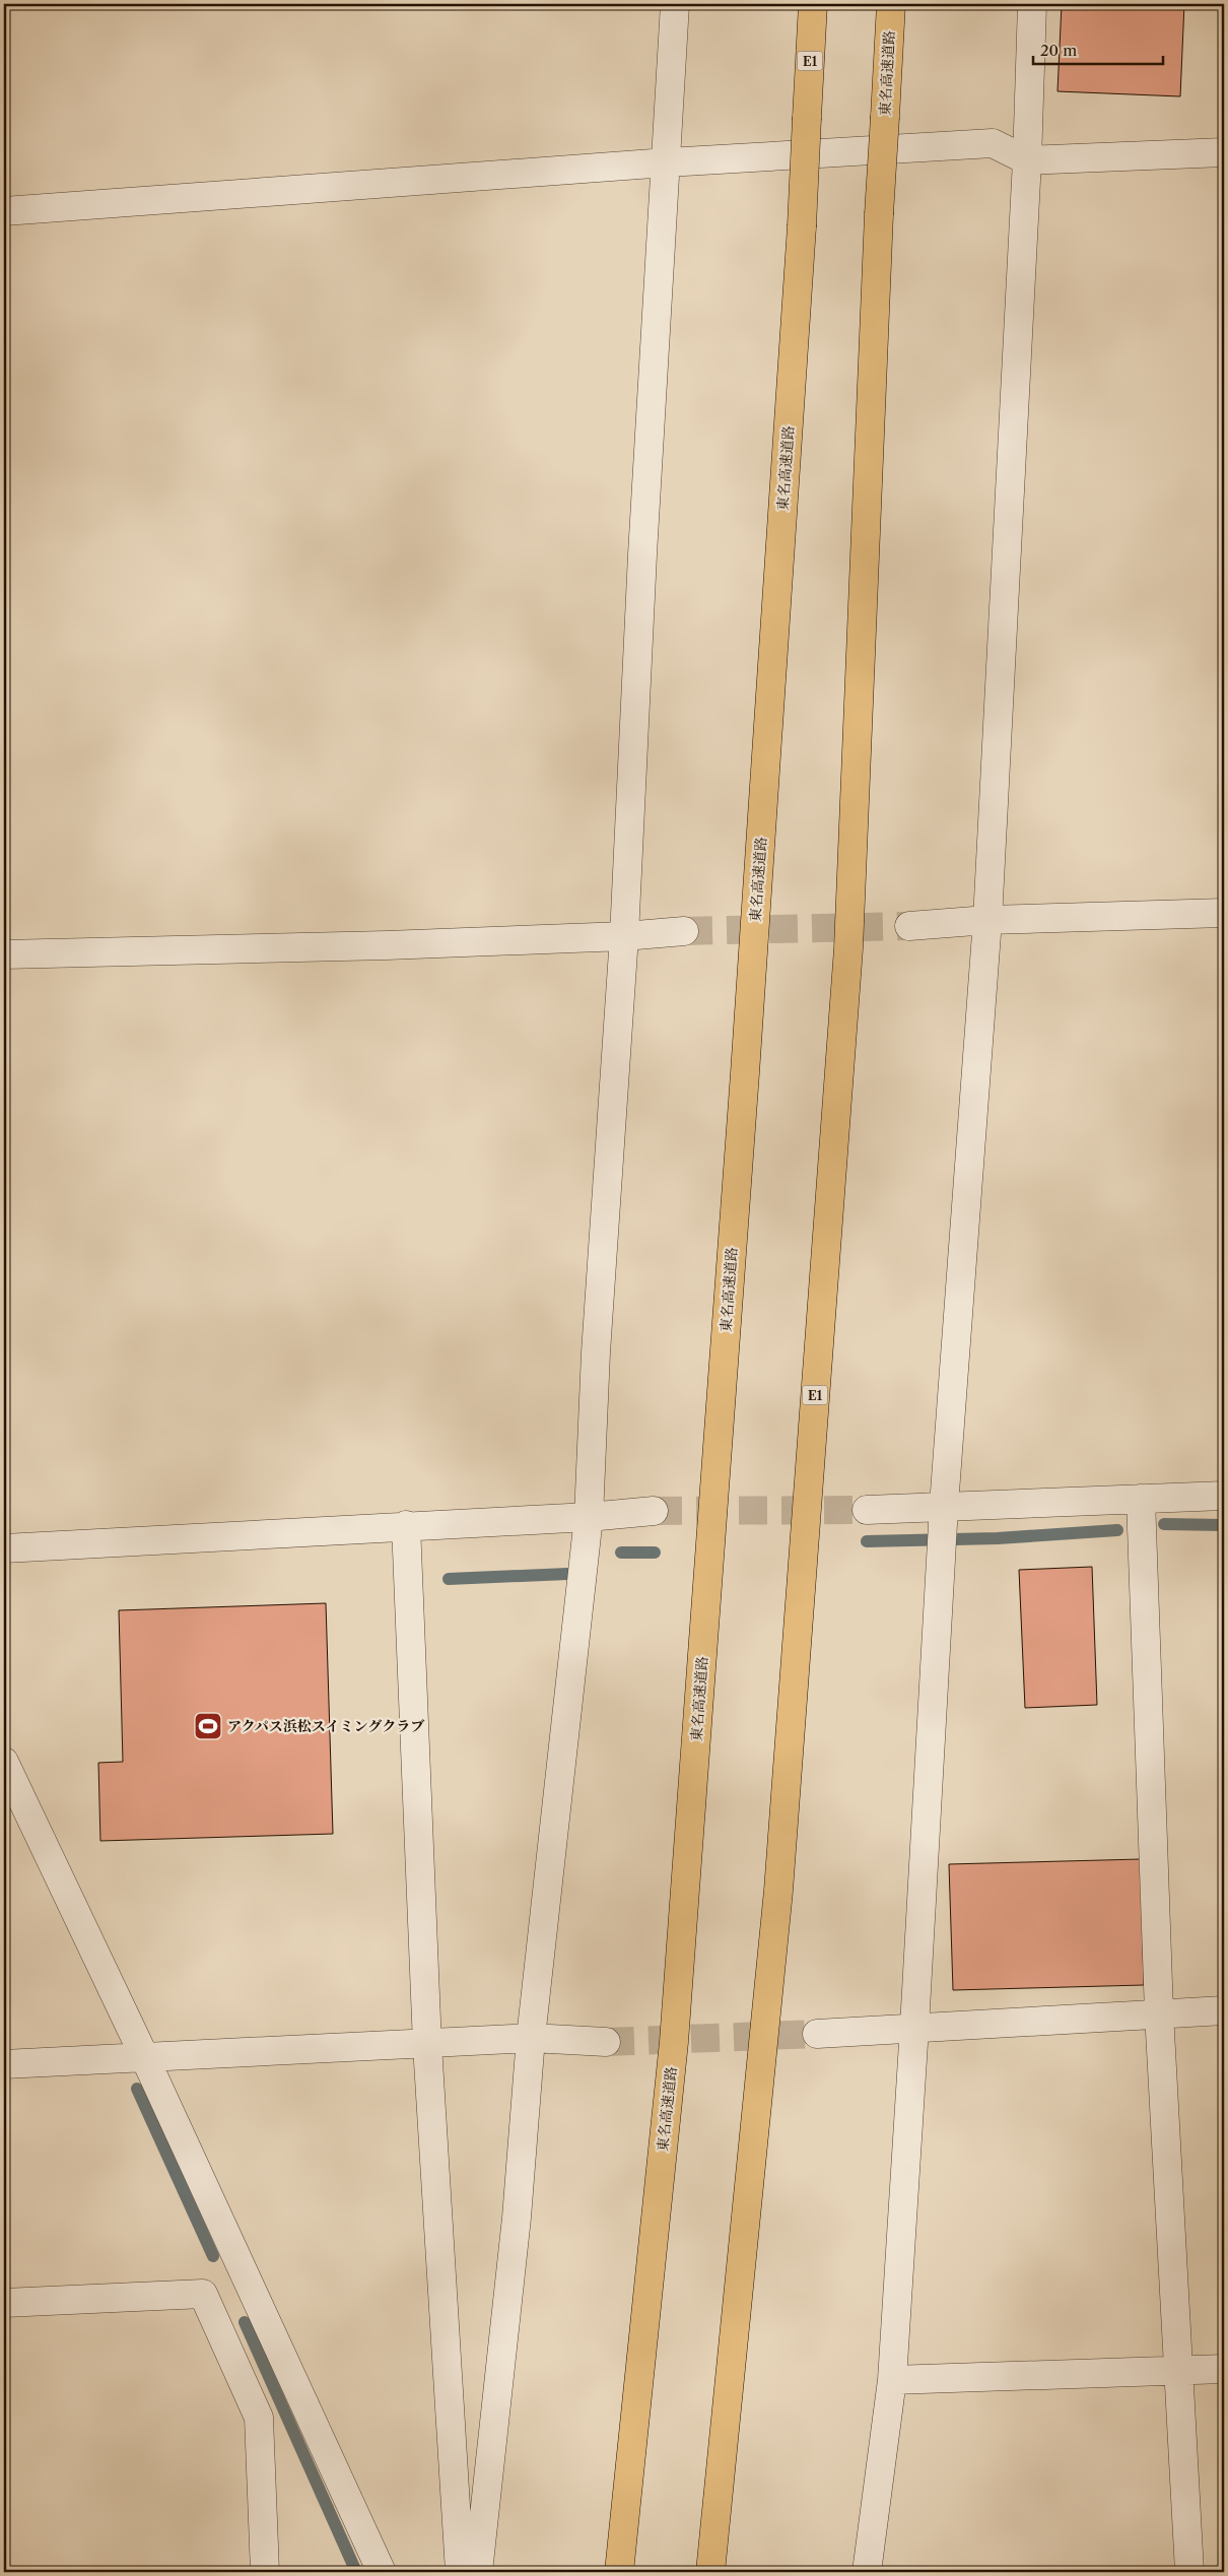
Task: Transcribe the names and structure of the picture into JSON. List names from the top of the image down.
{
  "streets": {
    "highway": ["E1", "東名高速道路"]
  },
  "places": {
    "sports": ["アクパス浜松スイミングクラブ"]
  },
  "scale_bar": "20 m"
}
